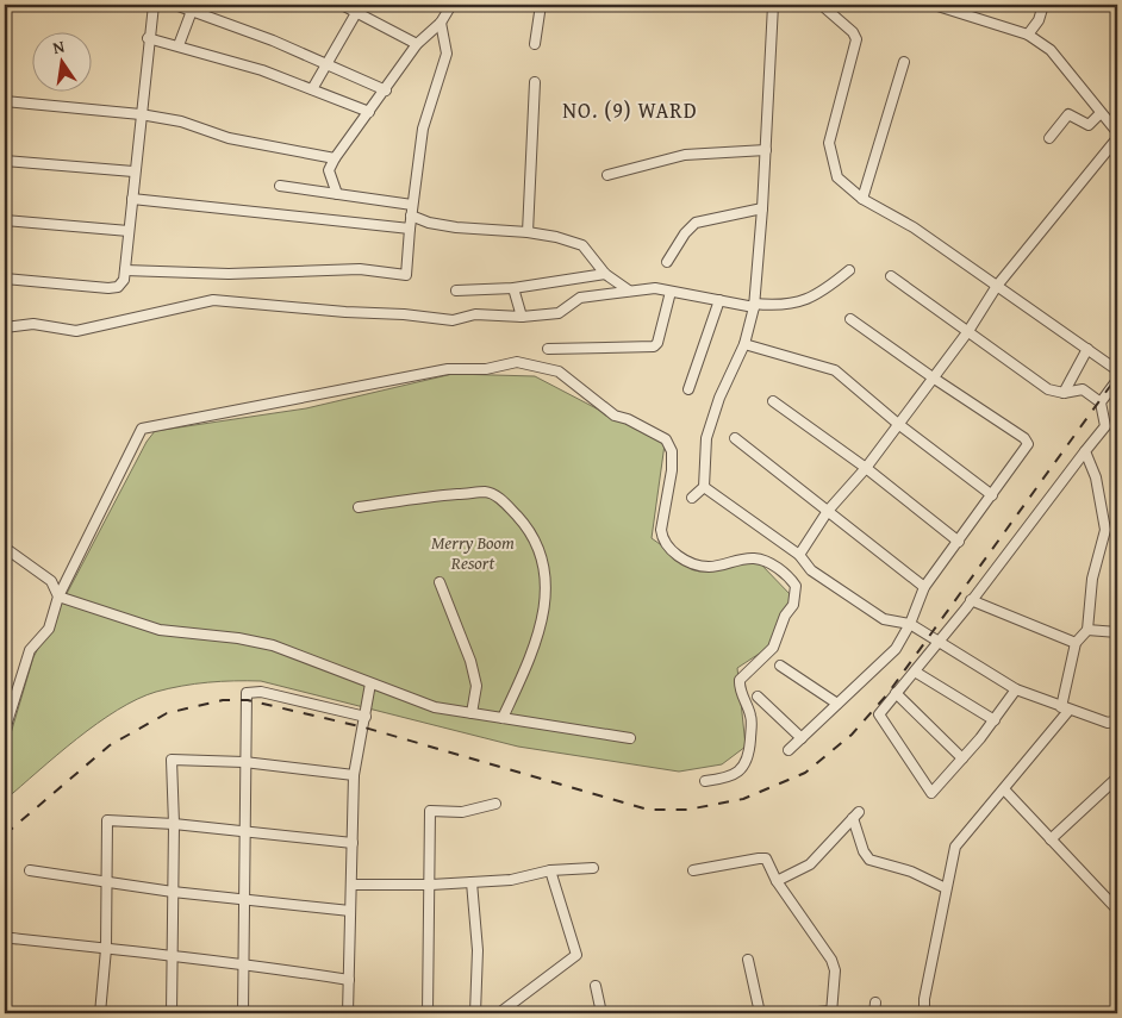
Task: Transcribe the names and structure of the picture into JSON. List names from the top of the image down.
{
  "districts": ["NO. (9) WARD"],
  "parks": ["Merry Boom Resort"],
  "north": "top"
}
